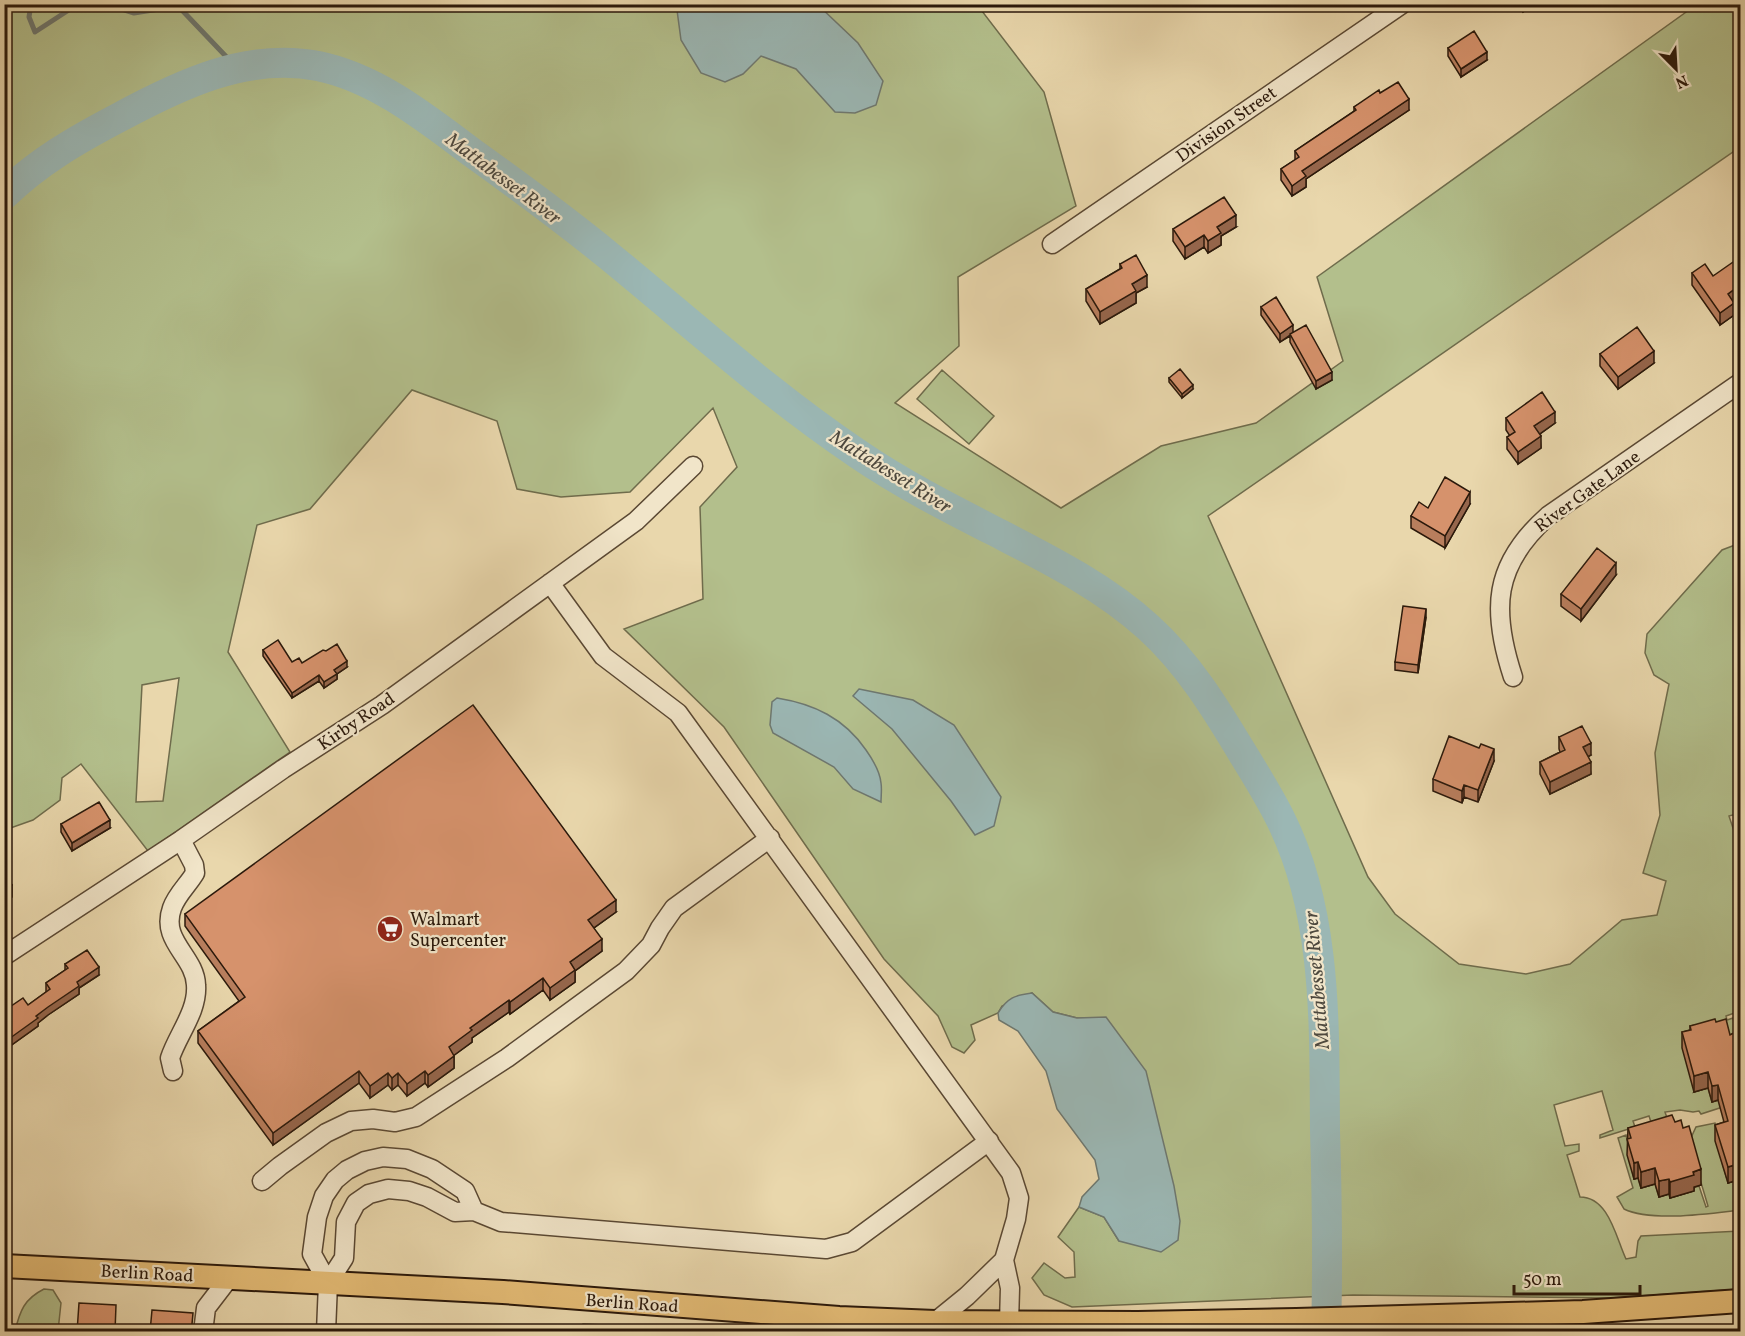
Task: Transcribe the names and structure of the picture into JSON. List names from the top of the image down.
{
  "streets": {
    "main road": ["Berlin Road"],
    "street": ["Division Street", "River Gate Lane", "Kirby Road"]
  },
  "water": ["Mattabesset River"],
  "places": {
    "supermarket": ["Walmart Supercenter"]
  },
  "scale_bar": "50 m",
  "north": "bottom right"
}
